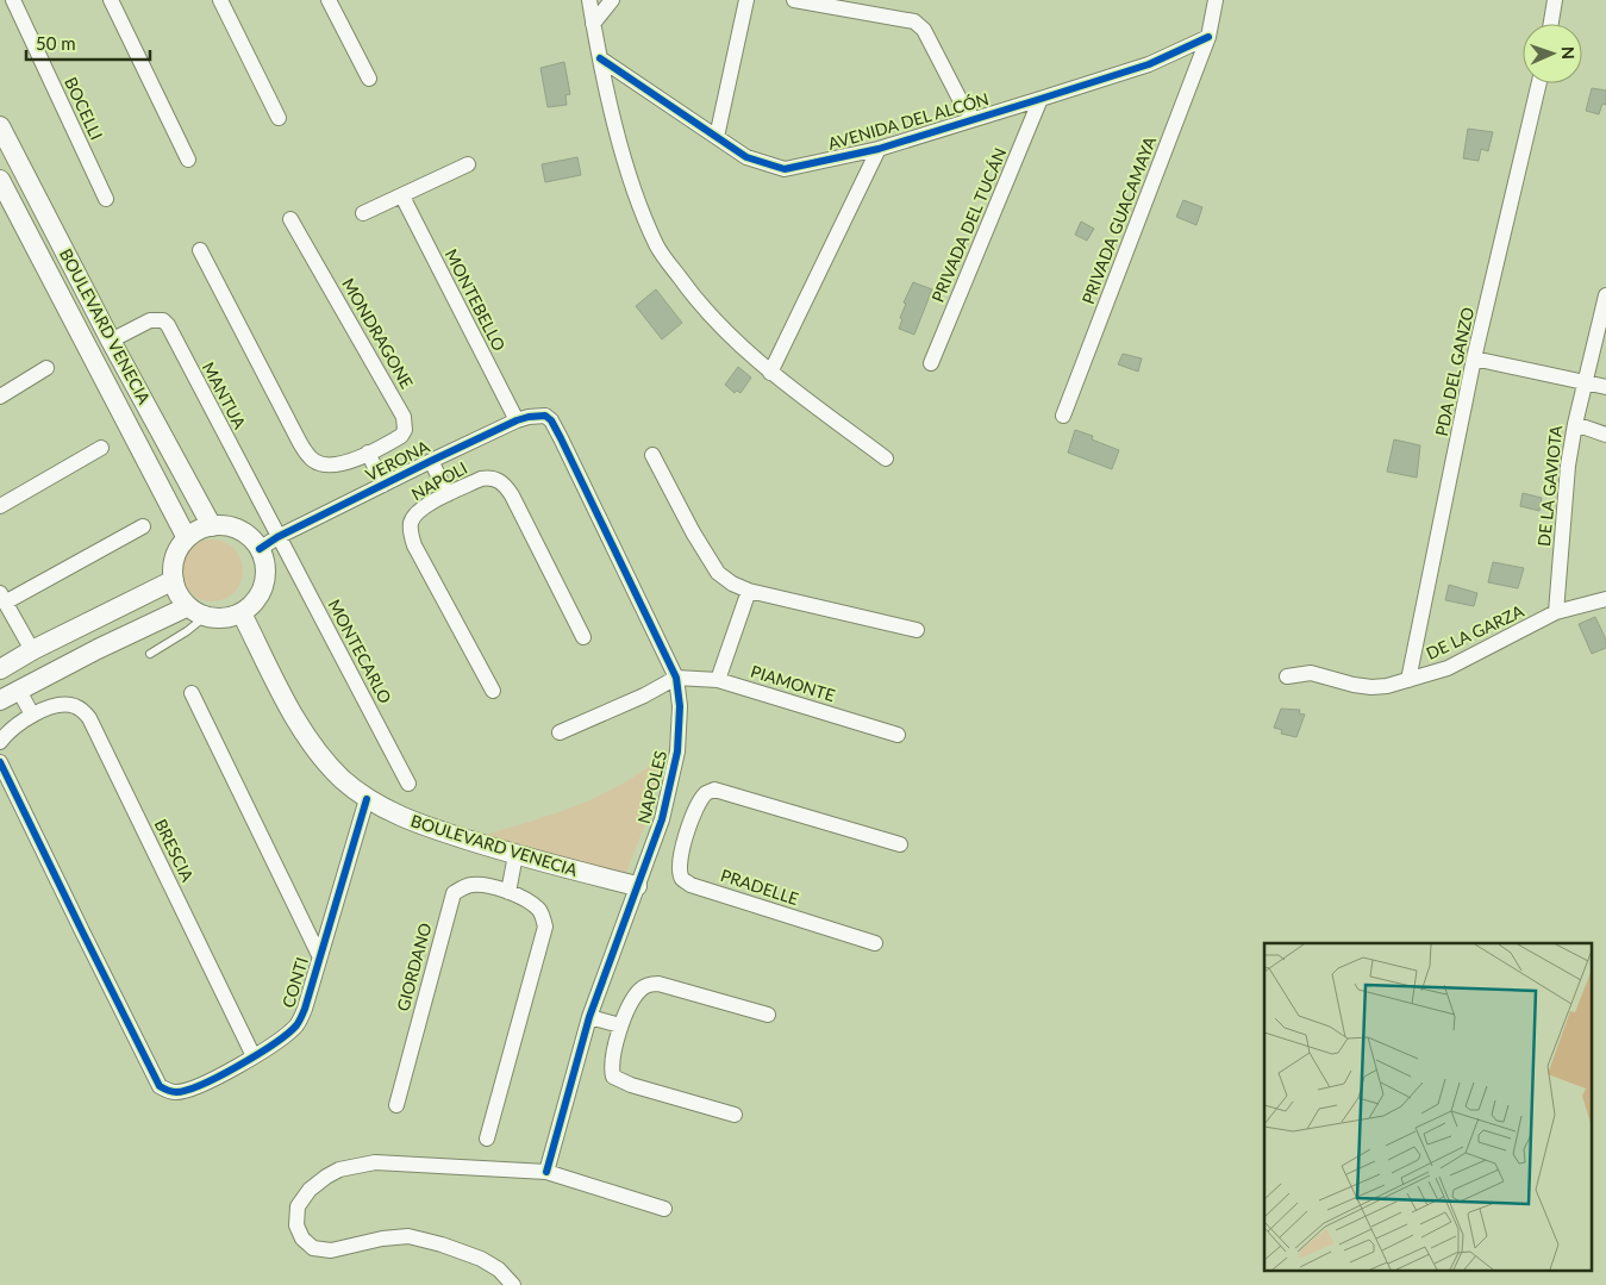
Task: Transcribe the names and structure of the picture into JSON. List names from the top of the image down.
{
  "streets": {
    "street": [
      "BOCELLI",
      "AVENIDA DEL ALCÓN",
      "PRIVADA GUACAMAYA",
      "PRIVADA DEL TUCÁN",
      "MONTEBELLO",
      "BOULEVARD VENECIA",
      "MONDRAGONE",
      "PDA DEL GANZO",
      "MANTUA",
      "VERONA",
      "NAPOLI",
      "DE LA GAVIOTA",
      "DE LA GARZA",
      "MONTECARLO",
      "PIAMONTE",
      "NAPOLES",
      "BRESCIA",
      "PRADELLE",
      "GIORDANO",
      "CONTI"
    ]
  },
  "crossings": [
    ["AVENIDA DEL ALCÓN", "PRIVADA GUACAMAYA"],
    ["AVENIDA DEL ALCÓN", "PRIVADA DEL TUCÁN"],
    ["MONTEBELLO", "VERONA"],
    ["BOULEVARD VENECIA", "MANTUA"],
    ["BOULEVARD VENECIA", "VERONA"],
    ["BOULEVARD VENECIA", "NAPOLES"],
    ["BOULEVARD VENECIA", "CONTI"],
    ["PDA DEL GANZO", "DE LA GARZA"],
    ["MANTUA", "VERONA"],
    ["MANTUA", "MONTECARLO"],
    ["VERONA", "MONTECARLO"],
    ["VERONA", "NAPOLES"],
    ["DE LA GAVIOTA", "DE LA GARZA"],
    ["PIAMONTE", "NAPOLES"],
    ["BRESCIA", "CONTI"]
  ],
  "scale_bar": "50 m",
  "north": "right"
}
